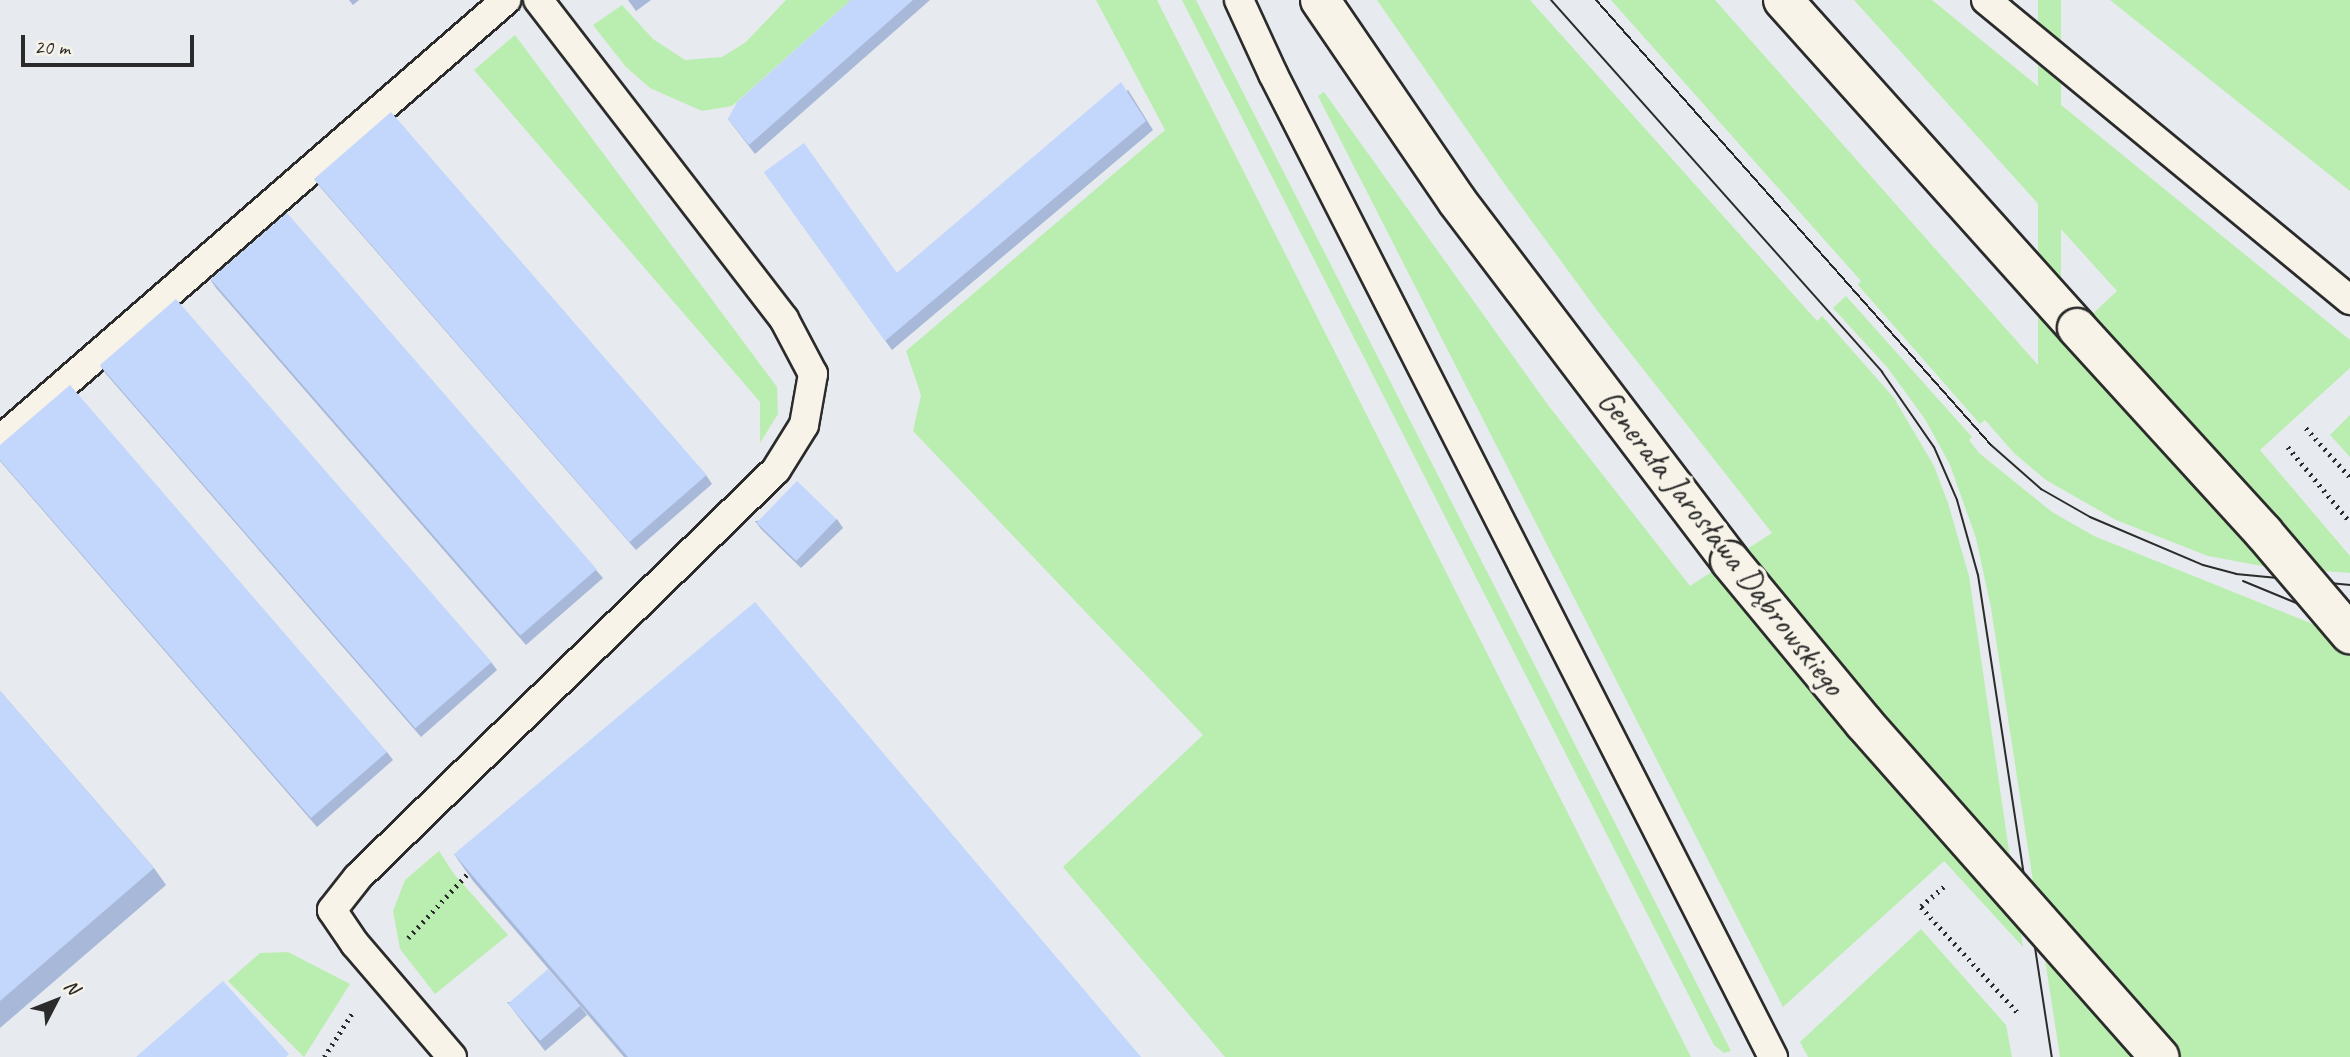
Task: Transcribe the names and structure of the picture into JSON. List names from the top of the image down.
{
  "streets": {
    "main road": ["Generała Jarosława Dąbrowskiego"]
  },
  "scale_bar": "20 m",
  "north": "top right"
}
